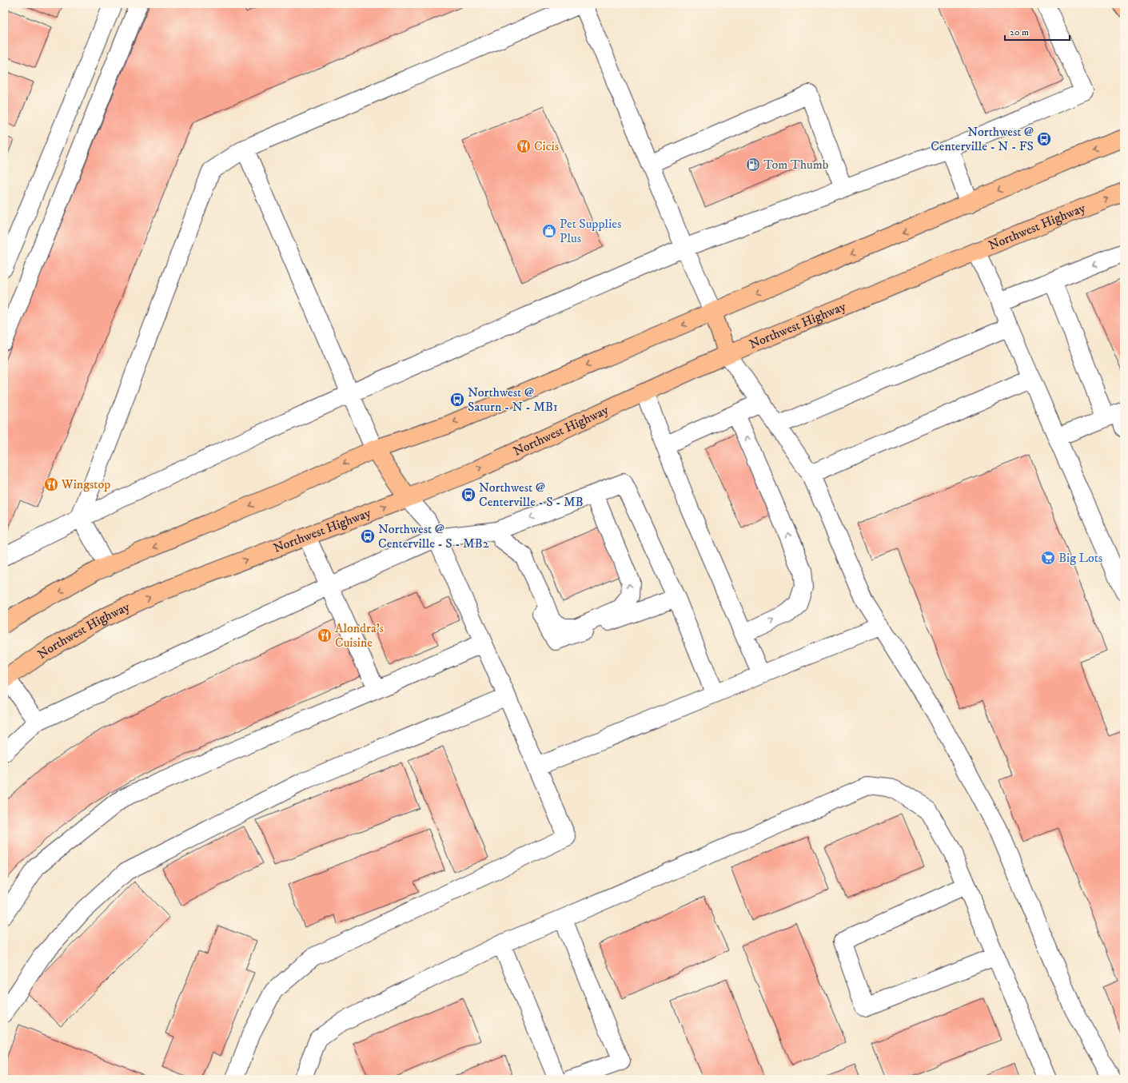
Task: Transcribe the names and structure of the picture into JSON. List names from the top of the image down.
{
  "streets": {
    "main road": ["Northwest Highway"]
  },
  "places": {
    "bus stop": [
      "Northwest @ Centerville - N - FS",
      "Northwest @ Saturn - N - MB1",
      "Northwest @ Centerville - S - MB",
      "Northwest @ Centerville - S - MB2"
    ],
    "restaurant": ["Cicis", "Wingstop", "Alondra’s Cuisine"],
    "fuel station": ["Tom Thumb"],
    "shop": ["Pet Supplies Plus"],
    "supermarket": ["Big Lots"]
  },
  "scale_bar": "20 m"
}
